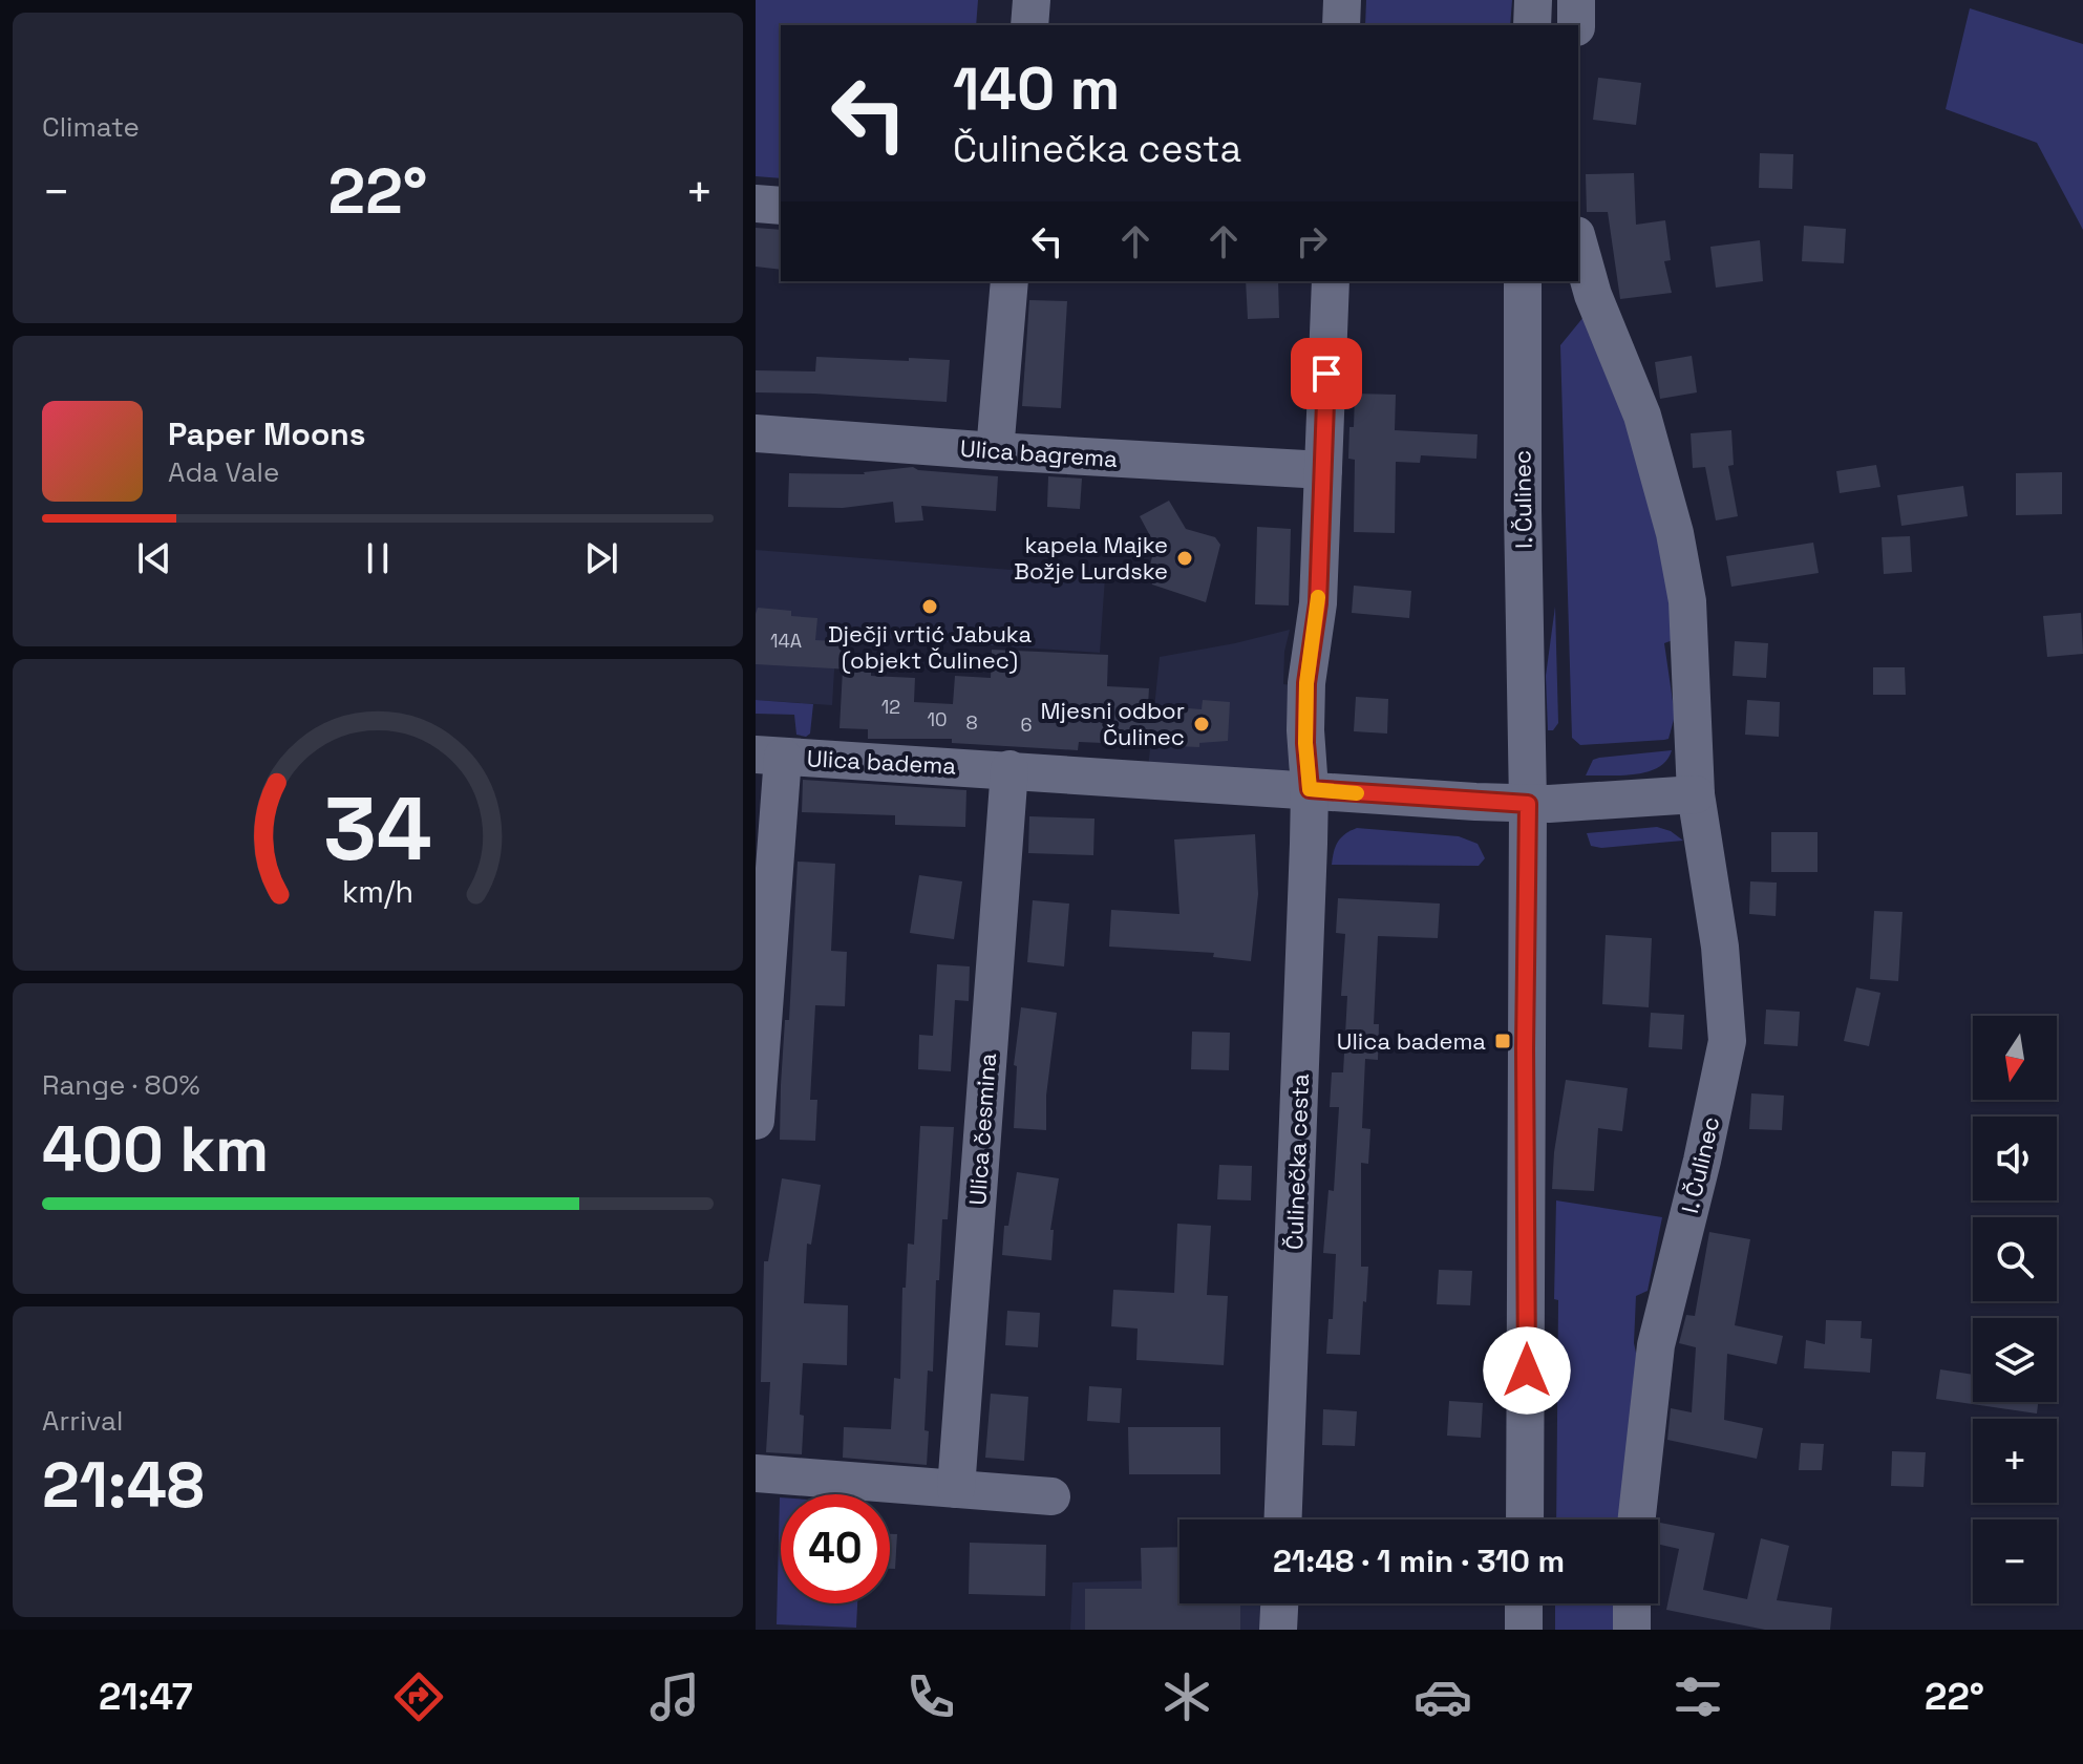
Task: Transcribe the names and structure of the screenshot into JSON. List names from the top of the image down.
{
  "streets": {
    "street": [
      "Ulica bagrema",
      "I. Čulinec",
      "Ulica badema",
      "Ulica česmina",
      "Čulinečka cesta"
    ]
  },
  "crossings": [
    ["Ulica bagrema", "Čulinečka cesta"],
    ["Ulica badema", "Ulica česmina"],
    ["Ulica badema", "Čulinečka cesta"]
  ],
  "places": {
    "other": ["kapela Majke Božje Lurdske", "Dječji vrtić Jabuka (objekt Čulinec)", "Mjesni odbor Čulinec"],
    "transit": ["Ulica badema"]
  },
  "house_numbers": [
    "14A",
    "12",
    "10",
    "8",
    "6"
  ],
  "north": "bottom",
  "page": {
    "tile": [
      "Climate",
      ["Range · 80%", "400 km"],
      ["Arrival", "21:48"]
    ],
    "turn": ["140 m", "Čulinečka cesta"],
    "heat": ["−", "22°", "+"],
    "song": ["Paper Moons", "Ada Vale"],
    "map_buttons": ["+", "−"],
    "limit": "40",
    "trip": "21:48 · 1 min · 310 m",
    "tabs": ["21:47", "22°"],
    "gauge": ["34", "km/h"]
  }
}
